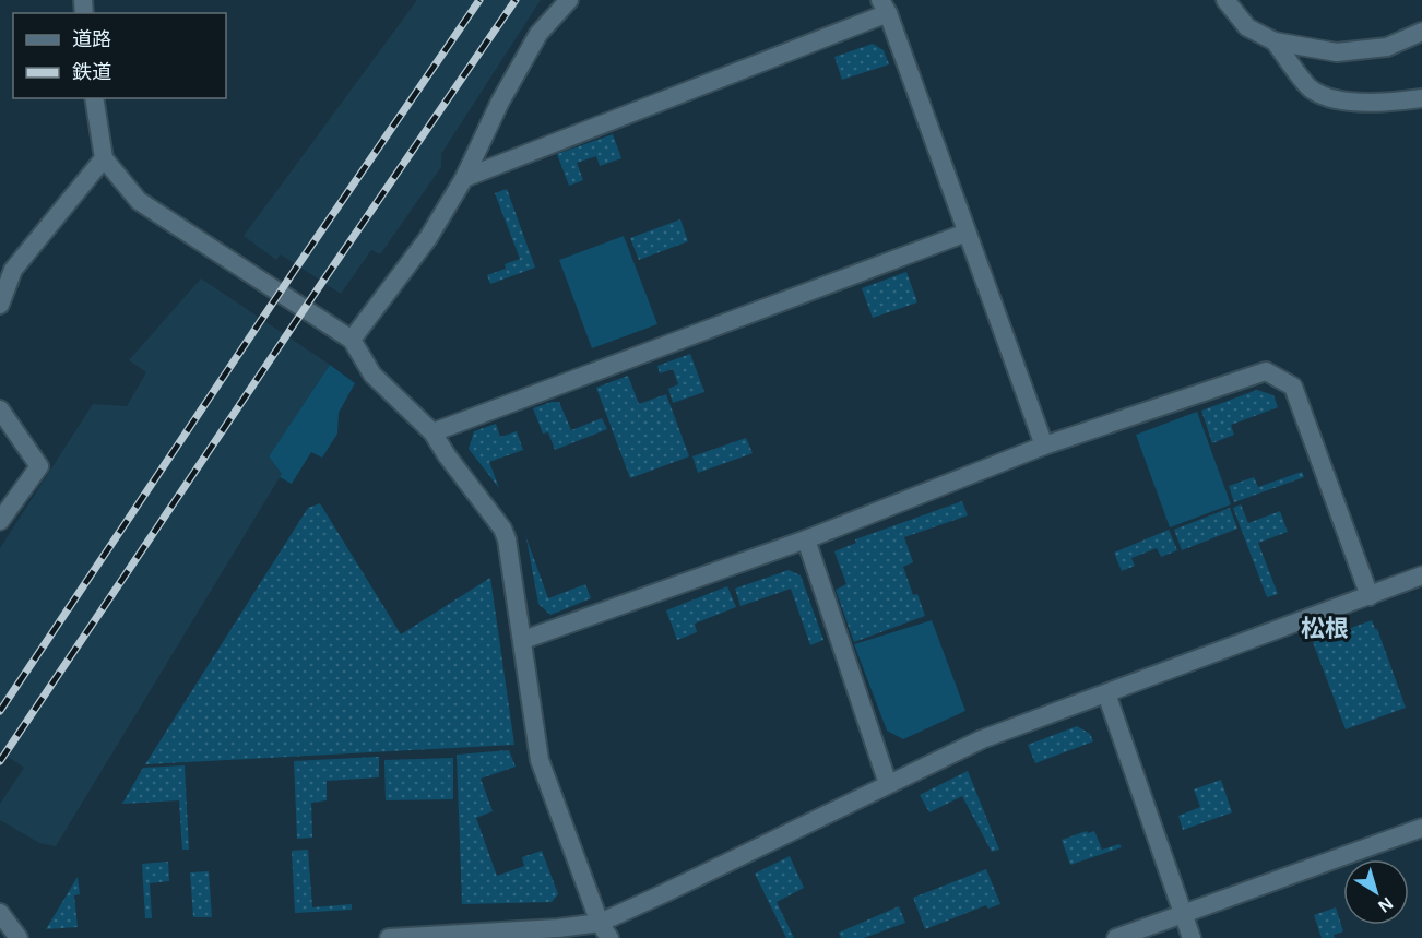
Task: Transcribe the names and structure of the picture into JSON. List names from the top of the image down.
{
  "districts": ["松根"],
  "legend": ["道路", "鉄道"],
  "north": "bottom right"
}
